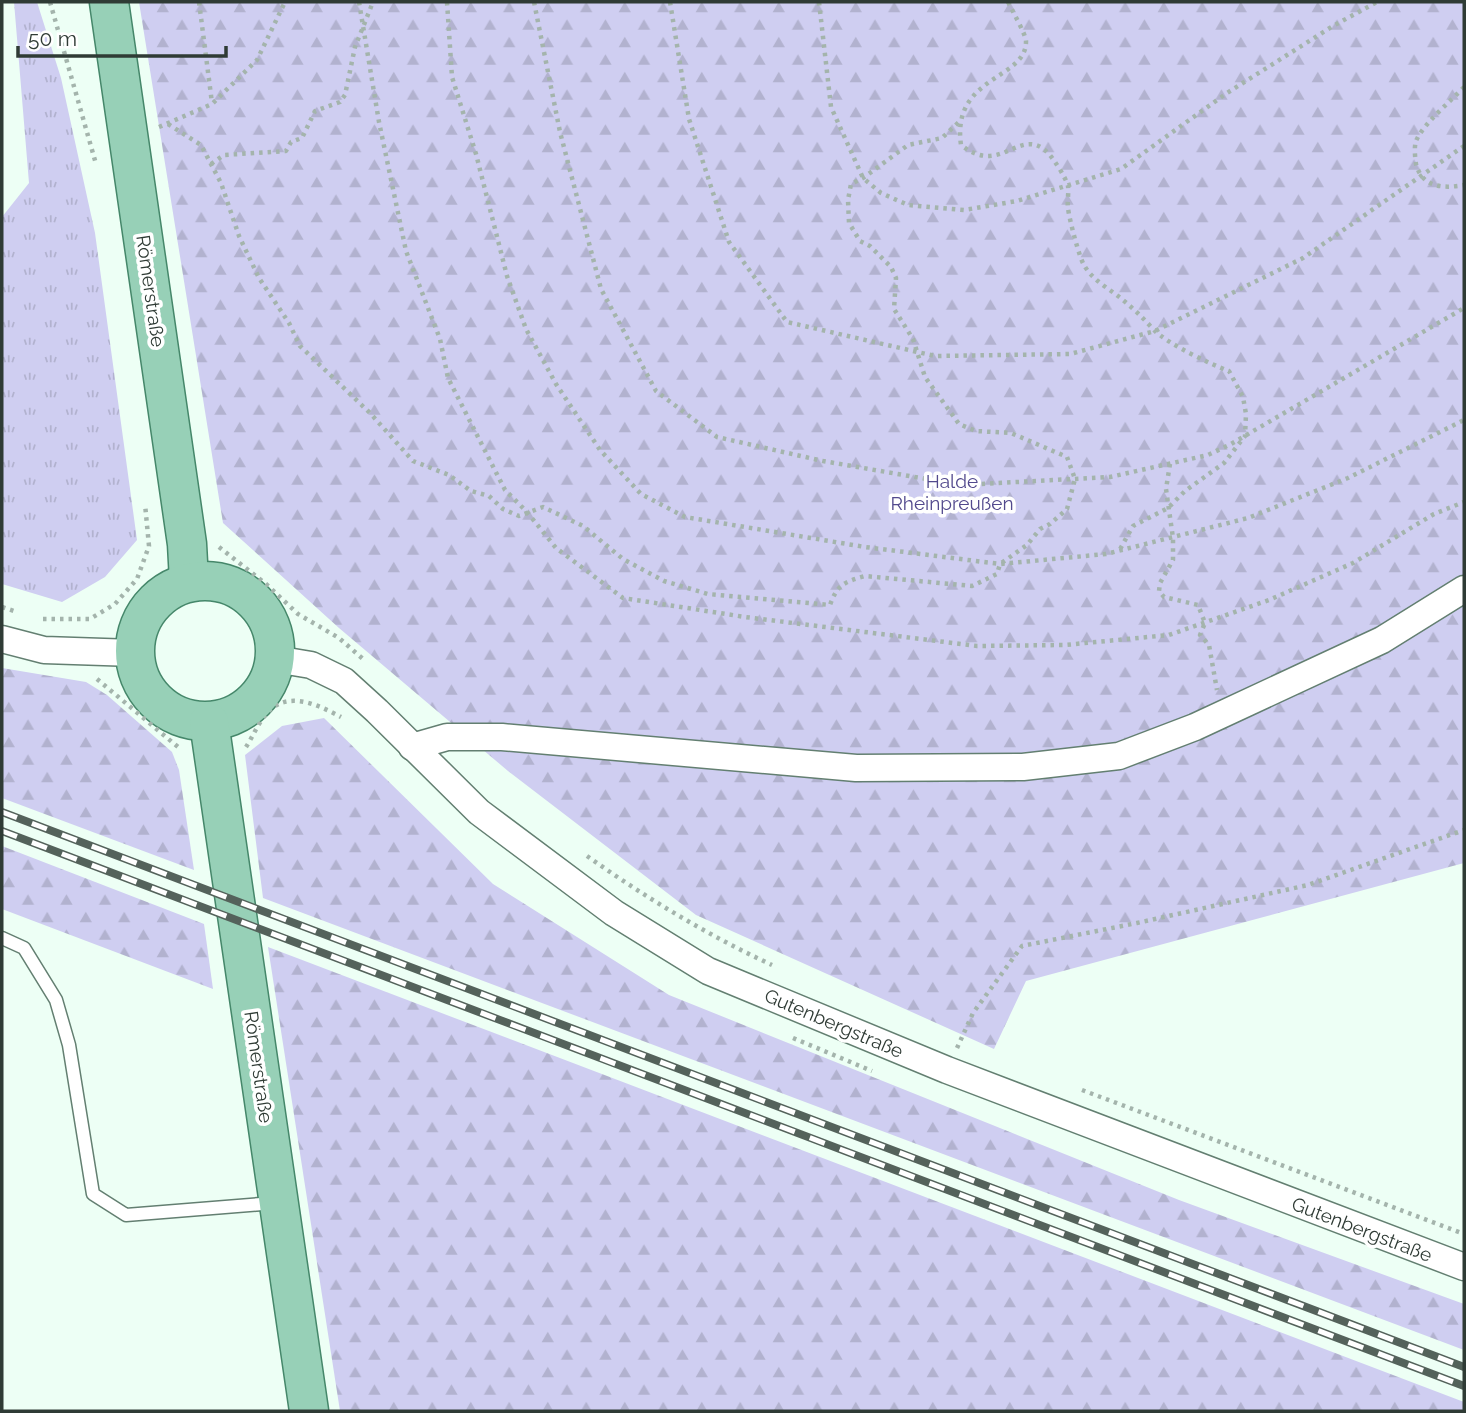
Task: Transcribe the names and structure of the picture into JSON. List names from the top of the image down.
{
  "streets": {
    "main road": ["Römerstraße"],
    "street": ["Gutenbergstraße"]
  },
  "crossings": [
    ["Römerstraße", "Gutenbergstraße"]
  ],
  "parks": ["Halde Rheinpreußen"],
  "scale_bar": "50 m"
}
